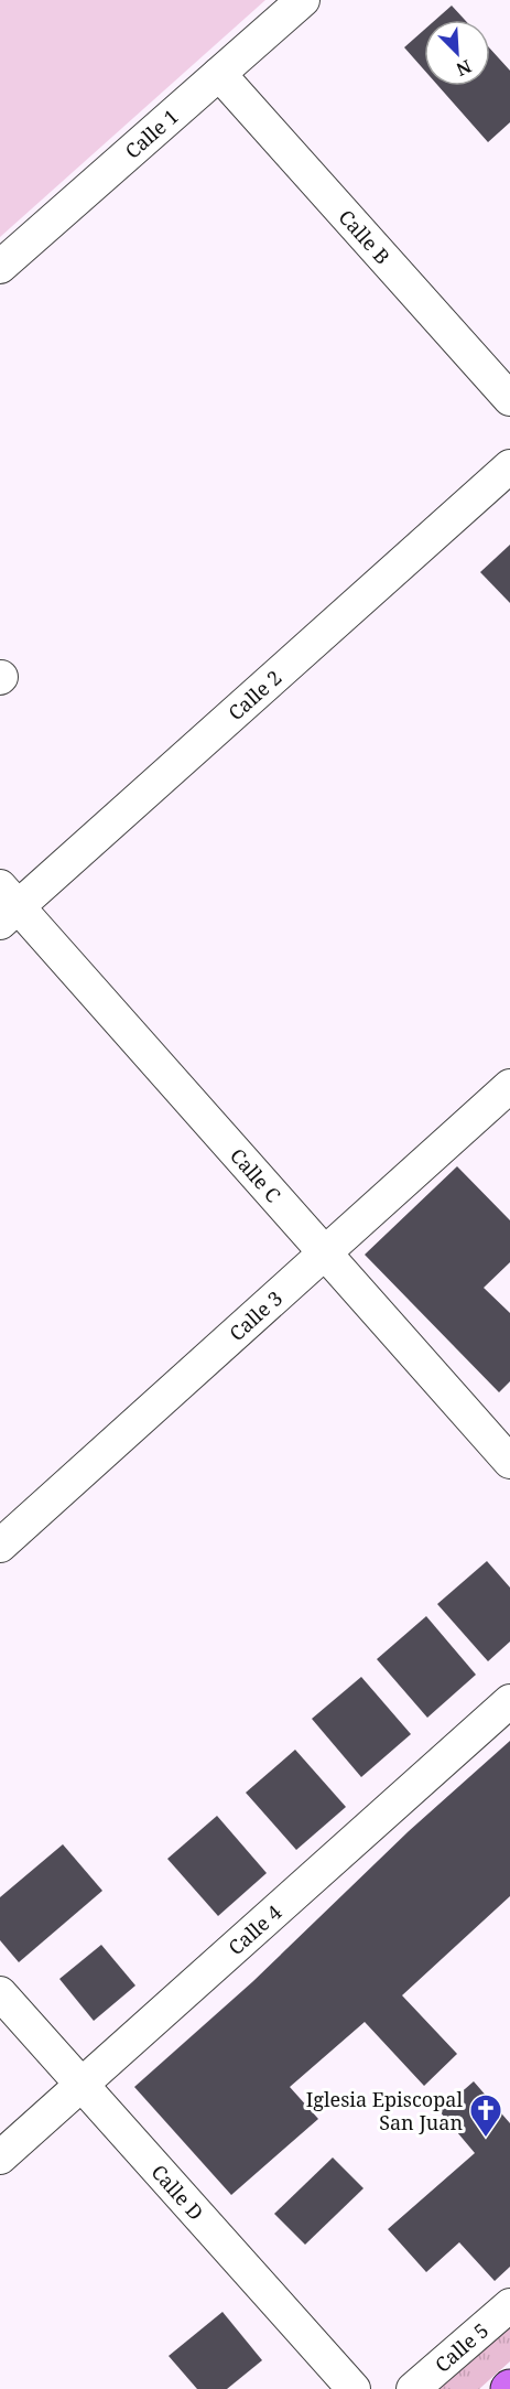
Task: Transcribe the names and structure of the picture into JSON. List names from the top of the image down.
{
  "streets": {
    "street": [
      "Calle 1",
      "Calle B",
      "Calle 2",
      "Calle C",
      "Calle 3",
      "Calle 4",
      "Calle D",
      "Calle 5"
    ]
  },
  "crossings": [
    ["Calle 1", "Calle B"],
    ["Calle 2", "Calle C"],
    ["Calle C", "Calle 3"],
    ["Calle 4", "Calle D"]
  ],
  "places": {
    "church": ["Iglesia Episcopal San Juan"]
  },
  "north": "bottom right"
}
